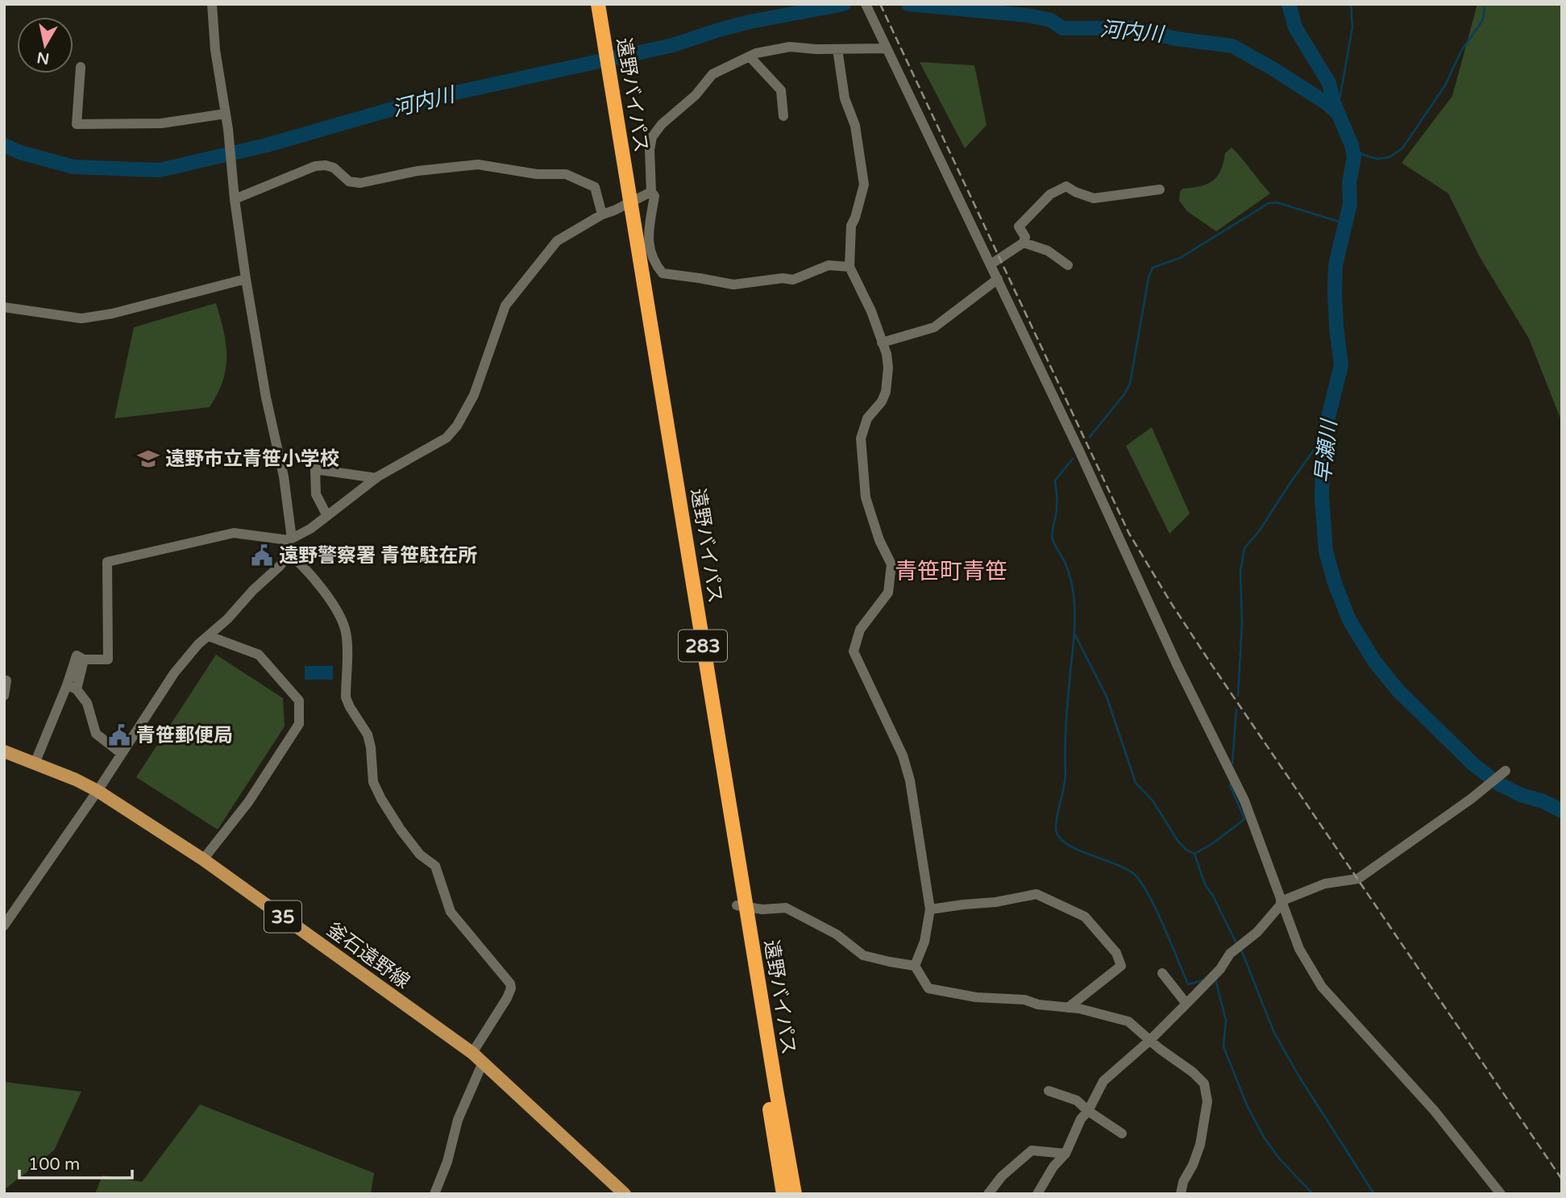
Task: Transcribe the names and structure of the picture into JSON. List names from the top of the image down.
{
  "streets": {
    "highway": ["遠野バイパス", "283"],
    "main road": ["35", "釜石遠野線"]
  },
  "districts": ["青笹町青笹"],
  "water": ["河内川", "早瀬川"],
  "places": {
    "school or university": ["遠野市立青笹小学校"],
    "public building": ["遠野警察署 青笹駐在所", "青笹郵便局"]
  },
  "scale_bar": "100 m",
  "north": "bottom"
}
